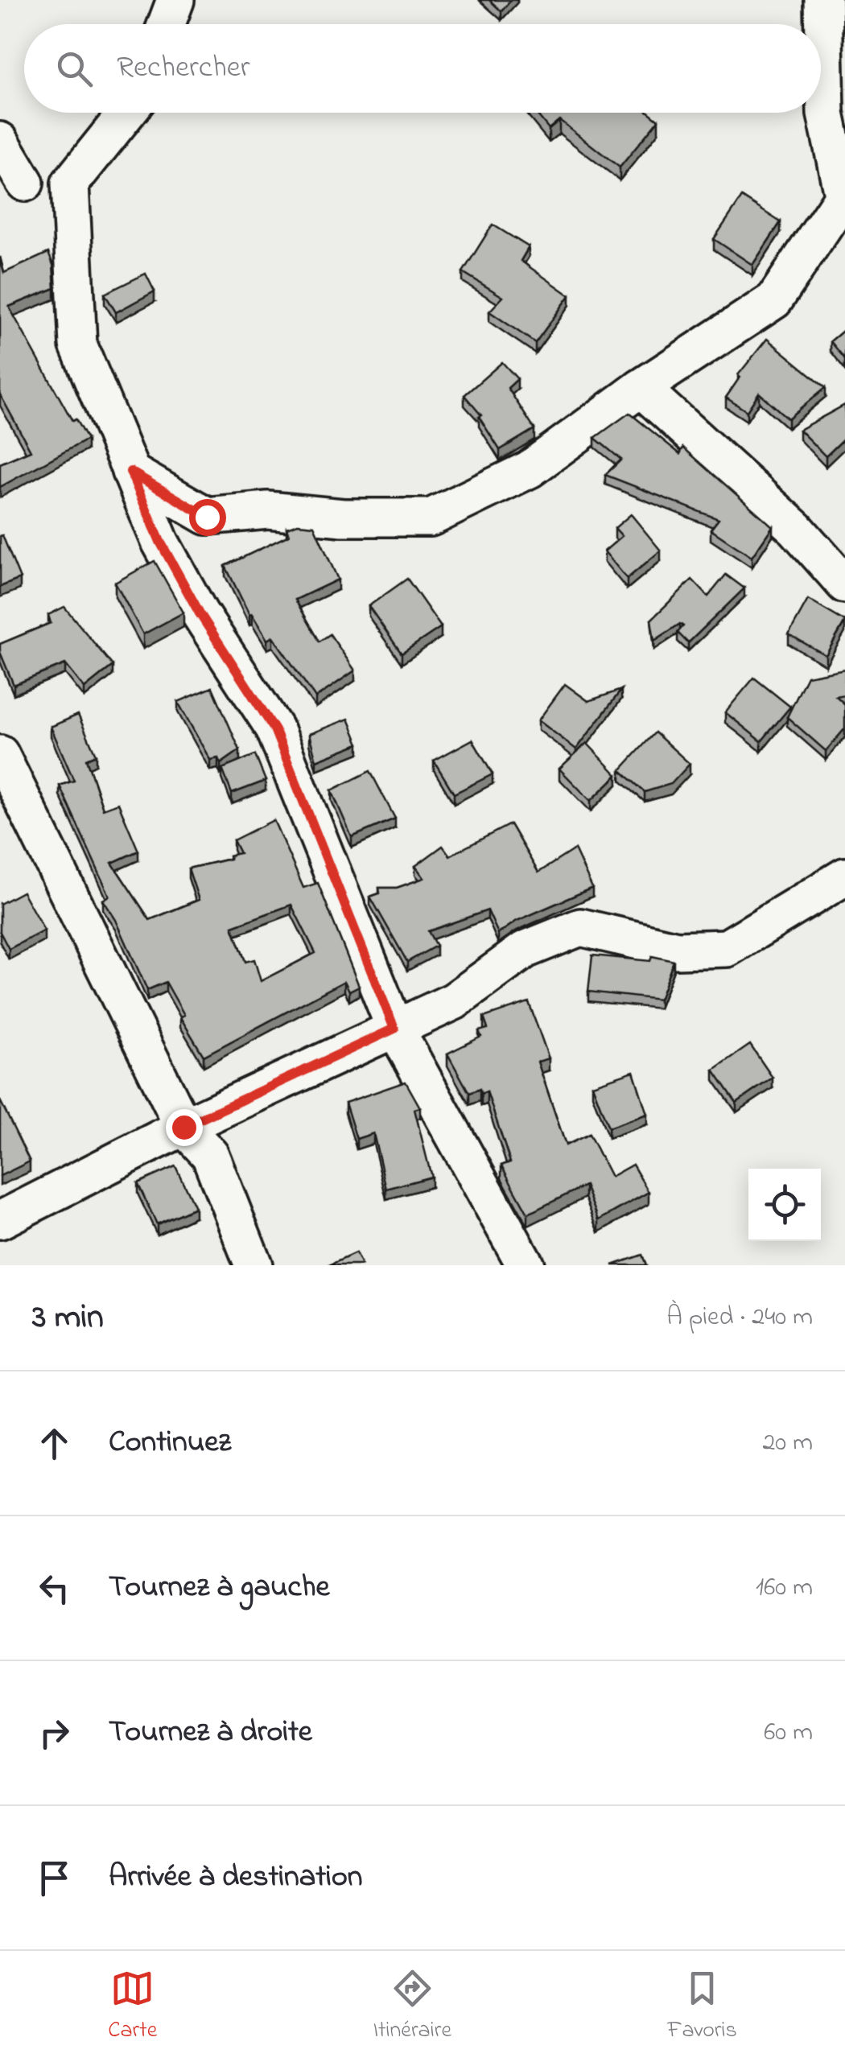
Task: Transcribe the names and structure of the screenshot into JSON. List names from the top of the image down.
{
  "page": {
    "search": "Rechercher",
    "heading": ["3 min", "À pied · 240 m"],
    "list": [
      ["Continuez", "20 m"],
      ["Tournez à gauche", "160 m"],
      ["Tournez à droite", "60 m"],
      "Arrivée à destination"
    ],
    "nav": ["Carte", "Itinéraire", "Favoris"]
  }
}
